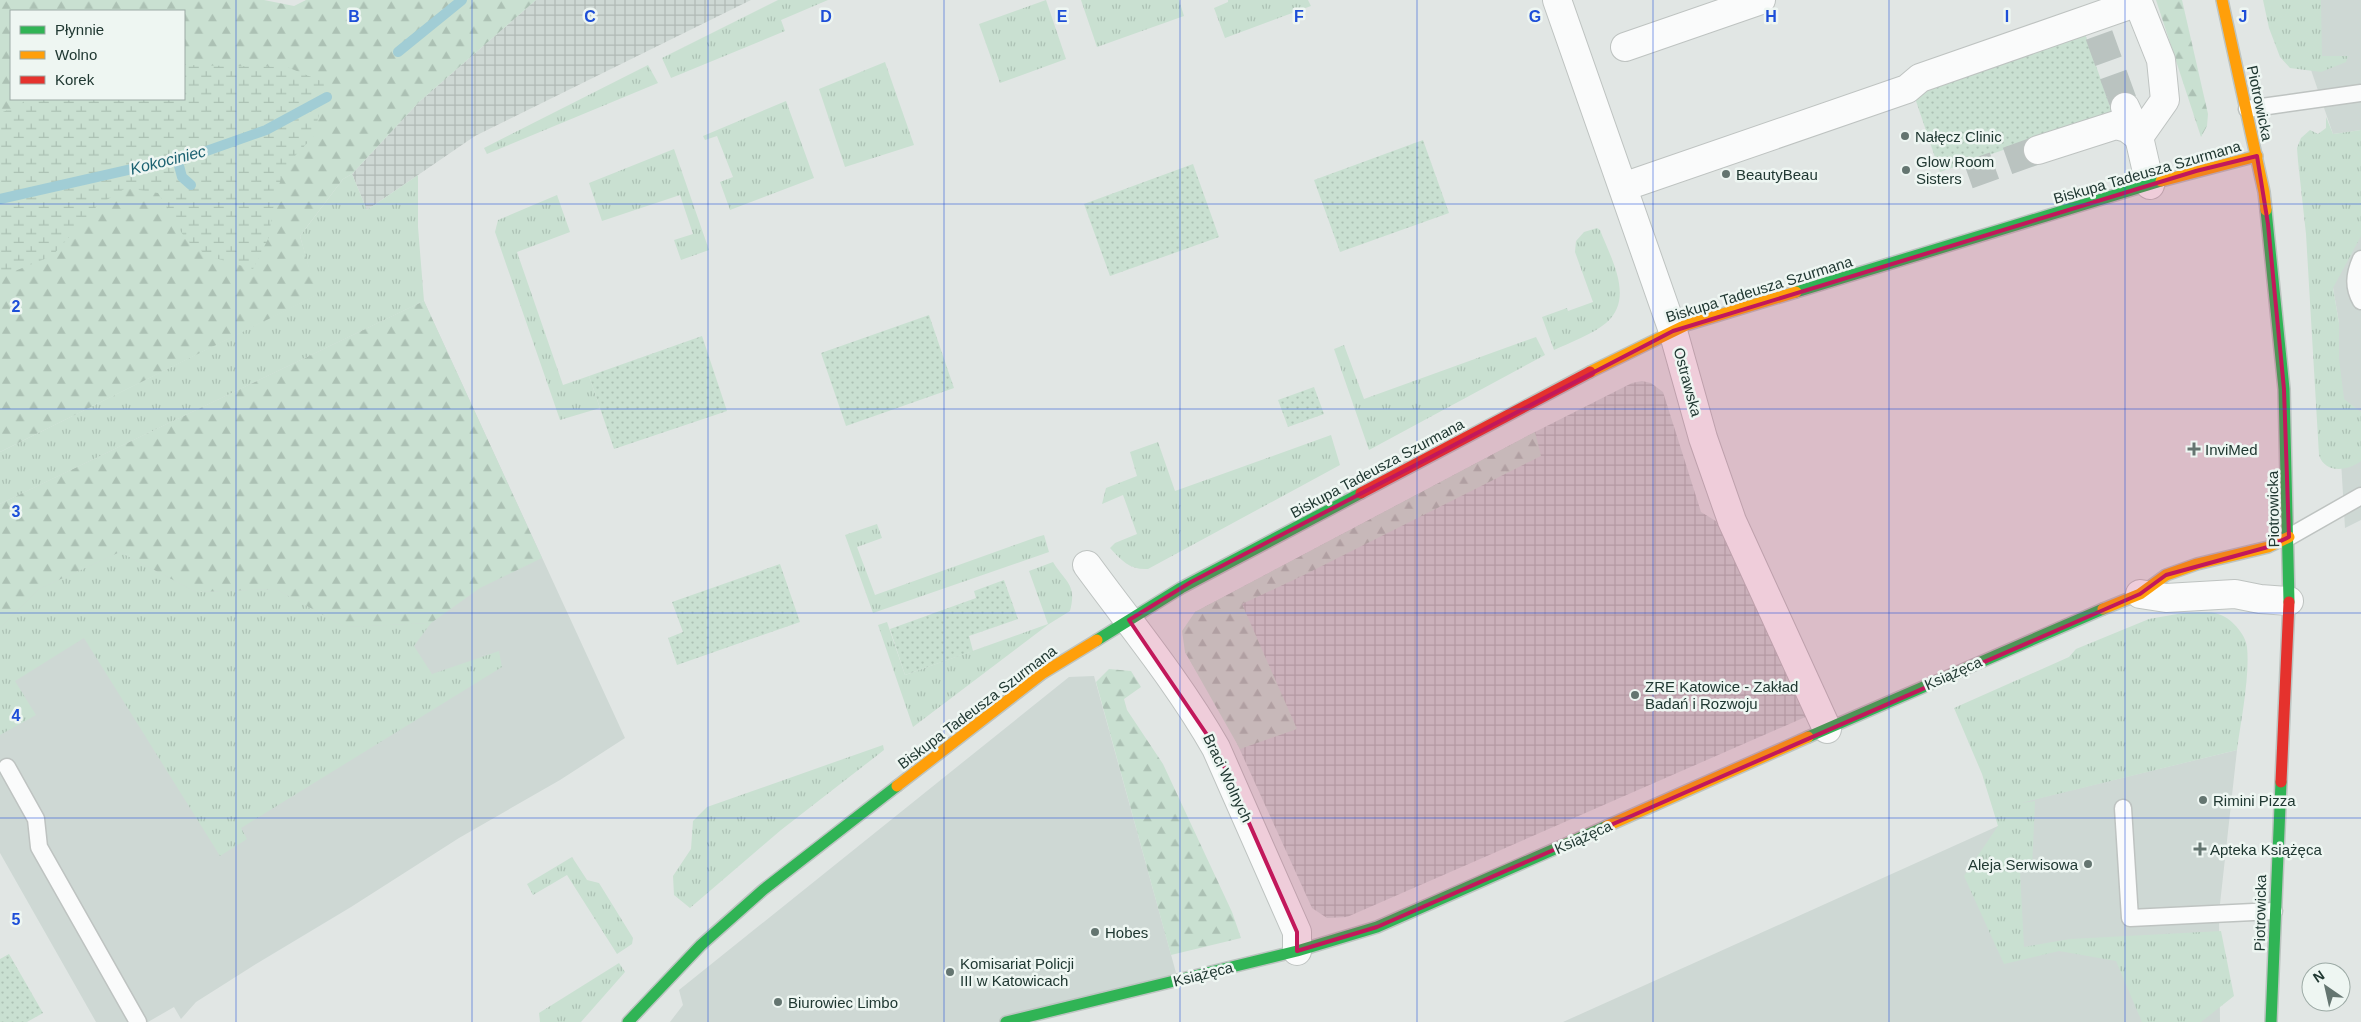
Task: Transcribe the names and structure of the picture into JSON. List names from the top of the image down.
{
  "streets": {
    "street": [
      "Piotrowicka",
      "Biskupa Tadeusza Szurmana",
      "Ostrawska",
      "Książęca",
      "Braci Wolnych"
    ]
  },
  "crossings": [
    ["Piotrowicka", "Biskupa Tadeusza Szurmana"],
    ["Piotrowicka", "Książęca"],
    ["Biskupa Tadeusza Szurmana", "Ostrawska"],
    ["Biskupa Tadeusza Szurmana", "Braci Wolnych"],
    ["Ostrawska", "Książęca"],
    ["Książęca", "Braci Wolnych"]
  ],
  "water": ["Kokociniec"],
  "places": {
    "other": [
      "Nałęcz Clinic",
      "Glow Room Sisters",
      "BeautyBeau",
      "ZRE Katowice - Zakład Badań i Rozwoju",
      "Rimini Pizza",
      "Aleja Serwisowa",
      "Hobes",
      "Komisariat Policji III w Katowicach",
      "Biurowiec Limbo"
    ],
    "health": ["InviMed", "Apteka Książęca"]
  },
  "legend": ["Płynnie", "Wolno", "Korek"],
  "north": "top left",
  "grid": {
    "columns": [
      "B",
      "C",
      "D",
      "E",
      "F",
      "G",
      "H",
      "I",
      "J"
    ],
    "rows": [
      "2",
      "3",
      "4",
      "5"
    ]
  }
}
